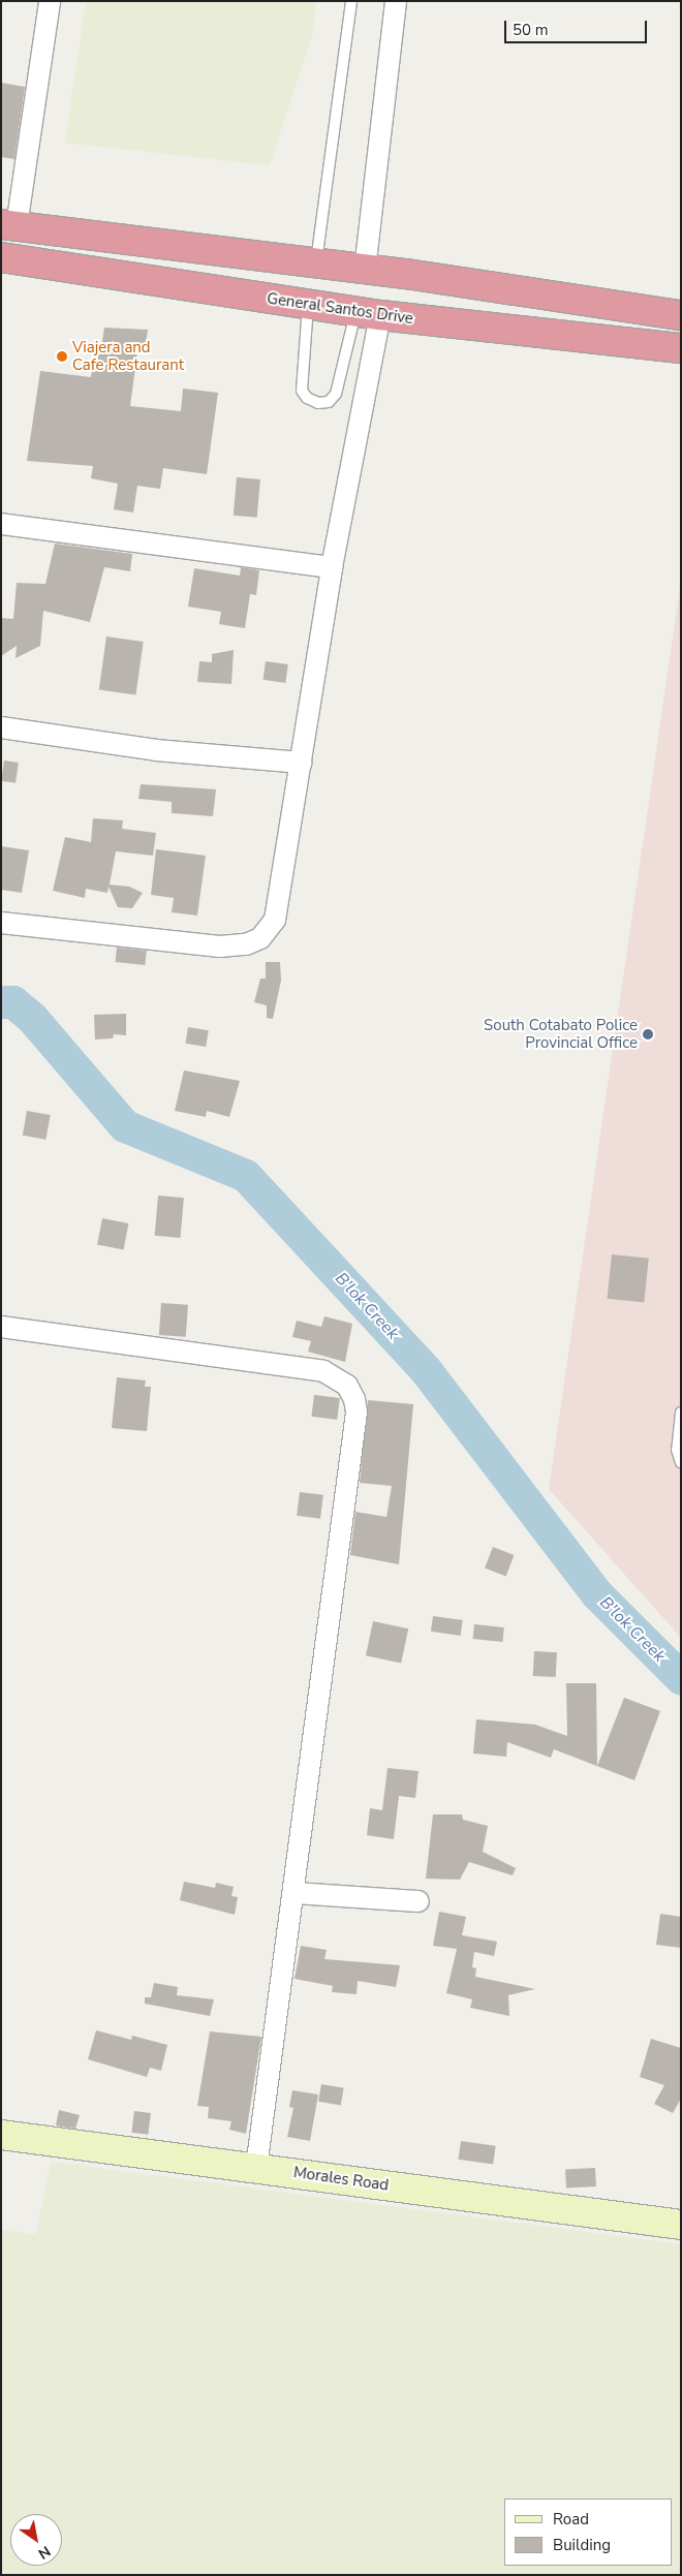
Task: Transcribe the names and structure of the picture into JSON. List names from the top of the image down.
{
  "streets": {
    "highway": ["General Santos Drive"],
    "street": ["Morales Road"]
  },
  "water": ["B'lok Creek"],
  "places": ["Viajera and Cafe Restaurant", "South Cotabato Police Provincial Office"],
  "legend": ["Road", "Building"],
  "scale_bar": "50 m",
  "north": "bottom right"
}
